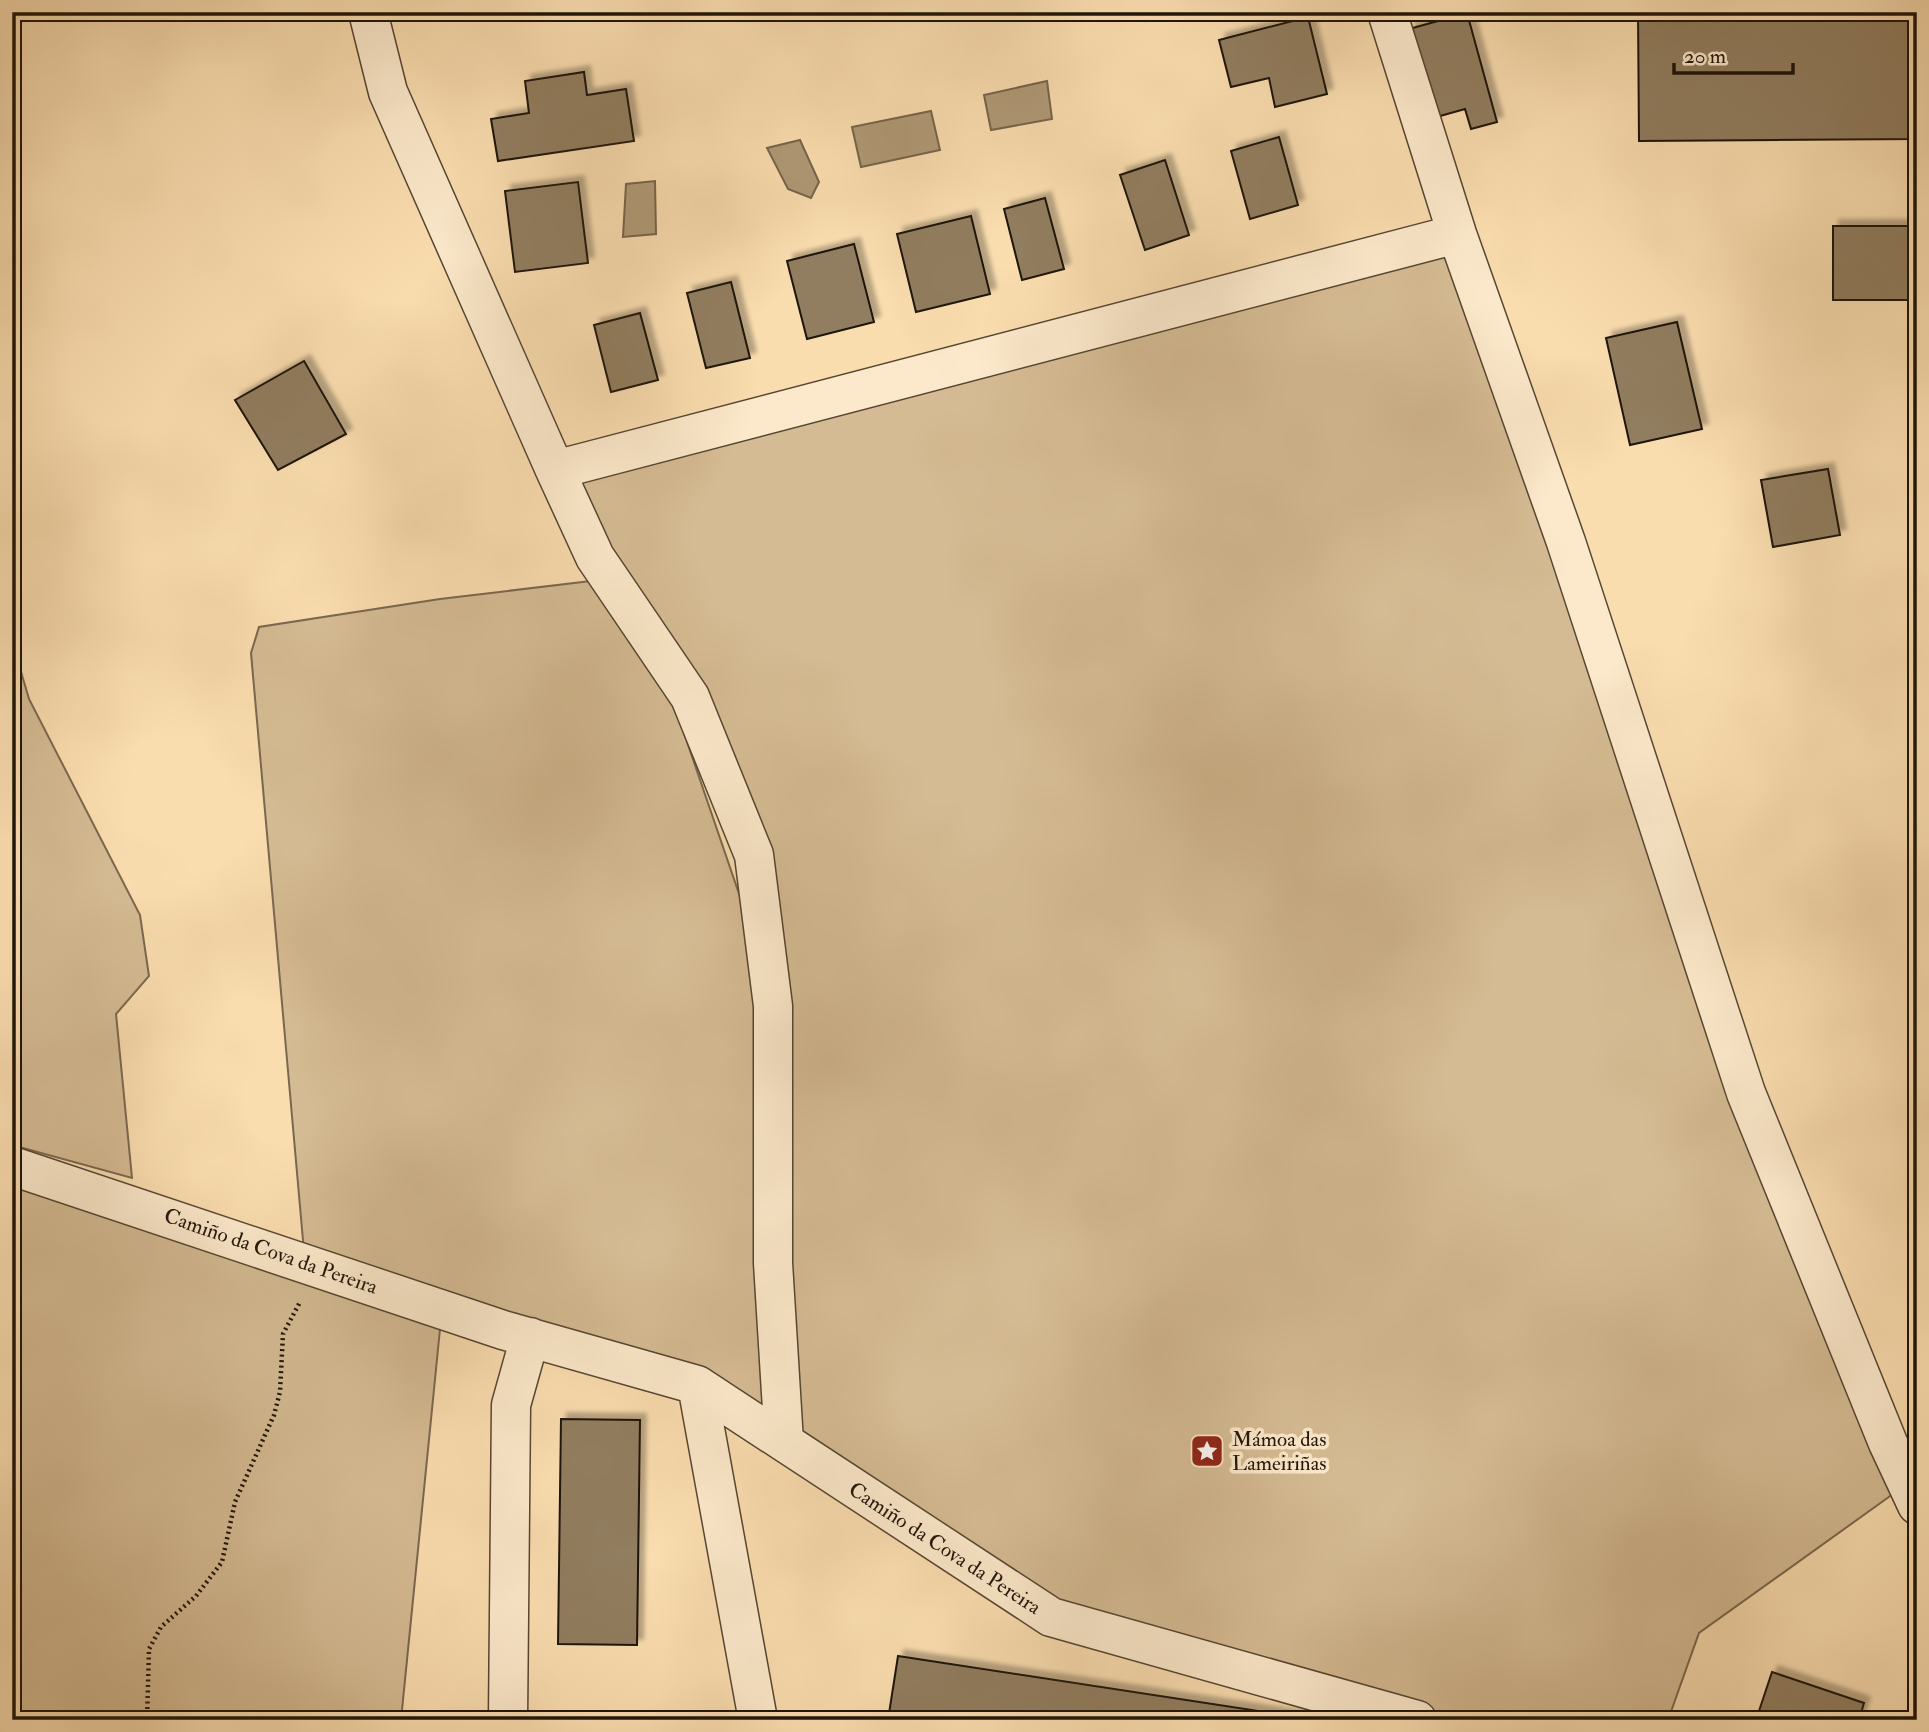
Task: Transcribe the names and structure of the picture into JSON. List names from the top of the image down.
{
  "streets": {
    "street": ["Camiño da Cova da Pereira"]
  },
  "places": {
    "place": ["Mámoa das Lameiriñas"]
  },
  "scale_bar": "20 m"
}
